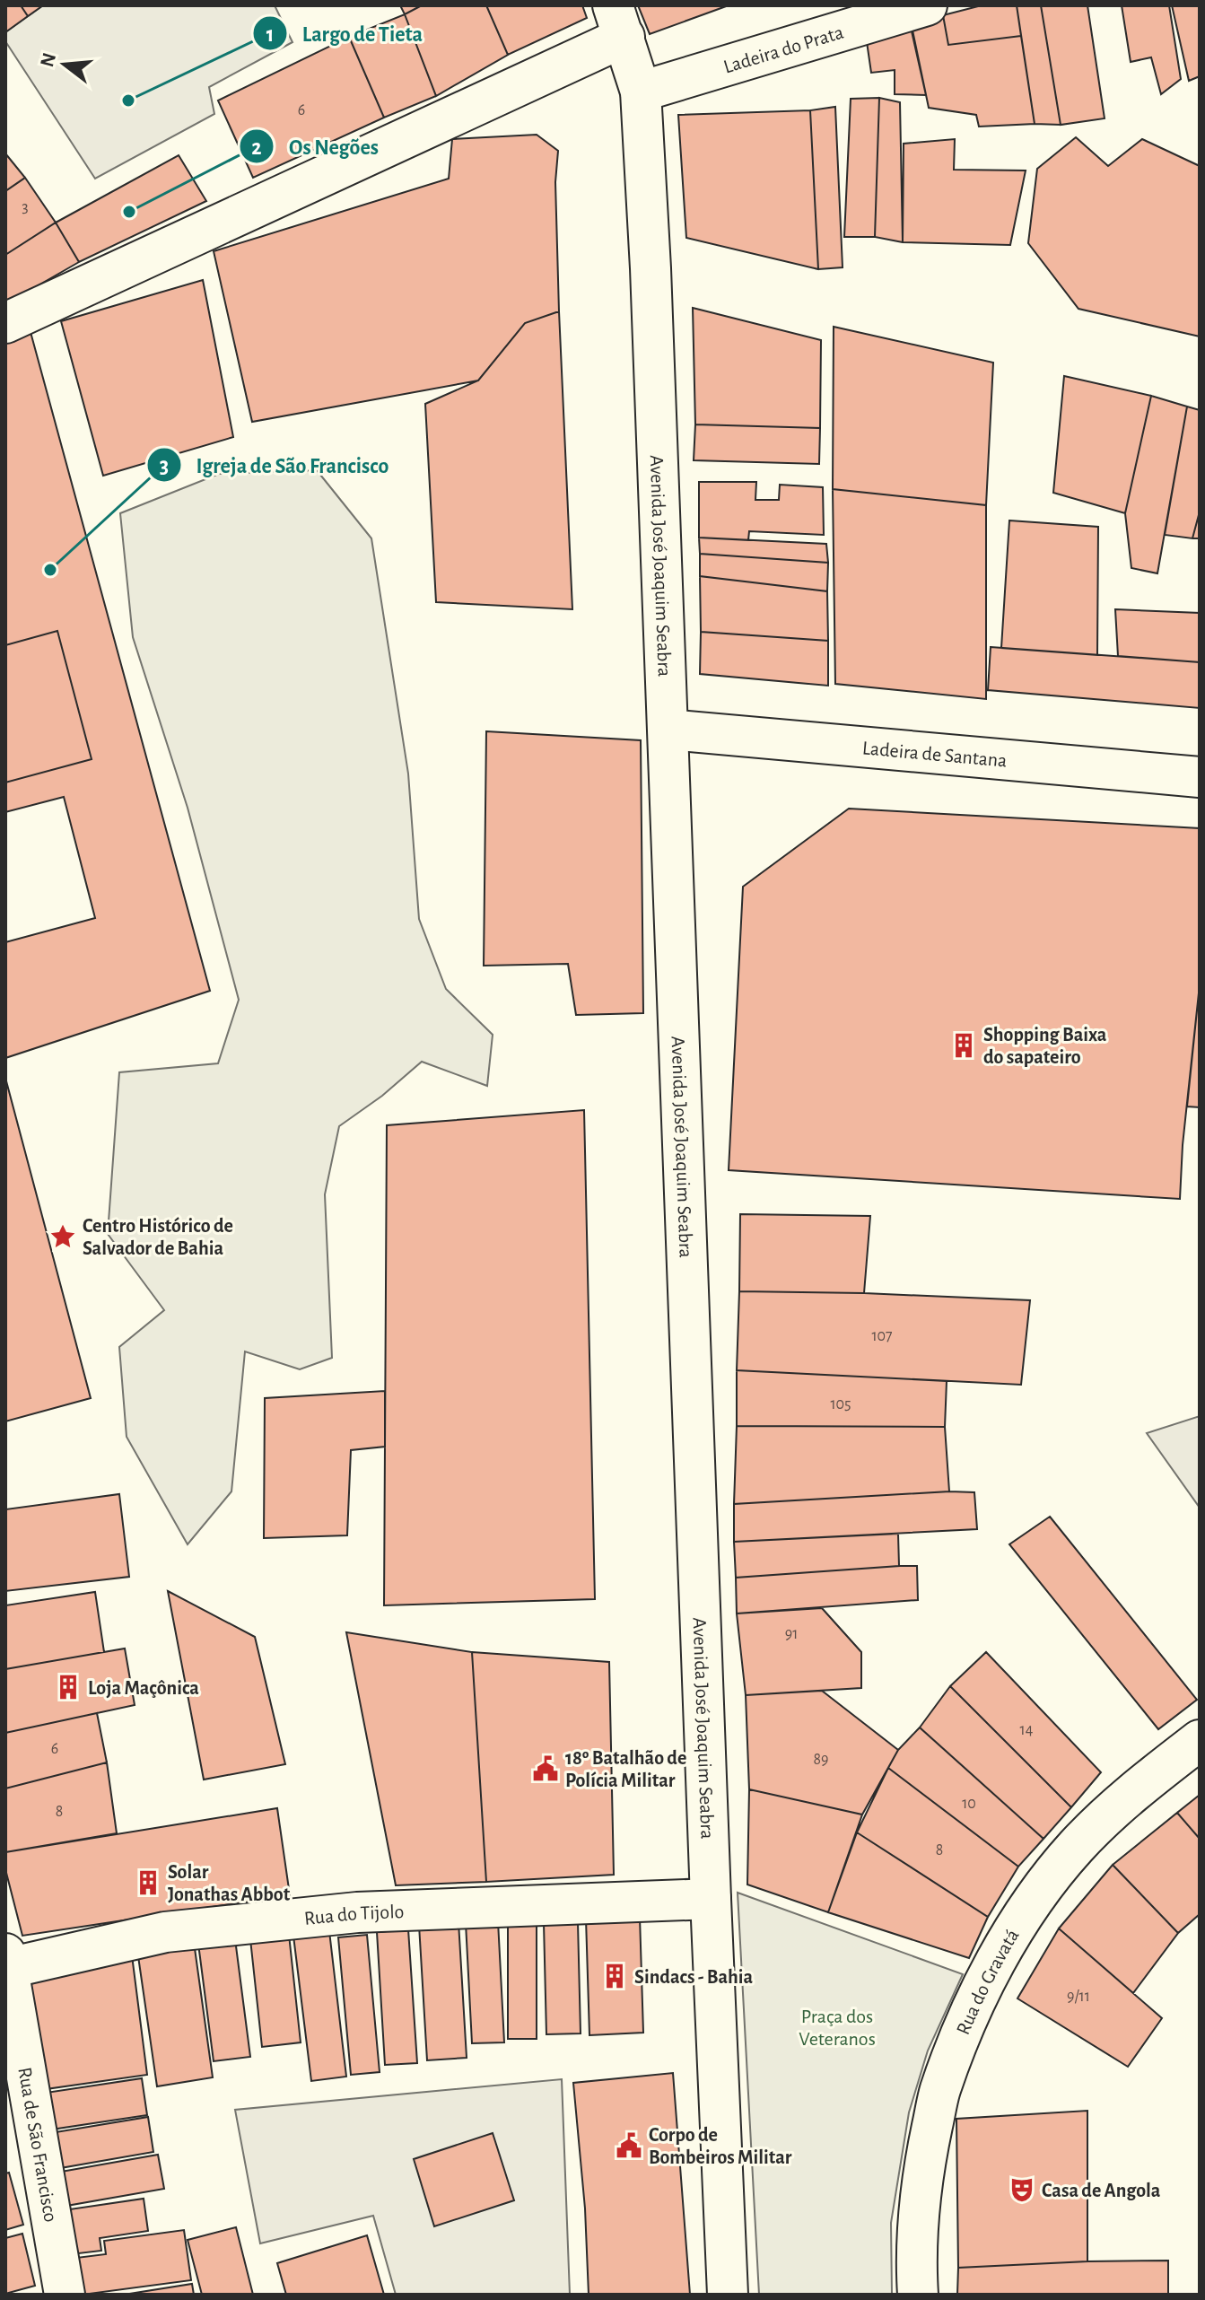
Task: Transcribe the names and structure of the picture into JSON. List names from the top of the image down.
{
  "streets": {
    "street": [
      "Ladeira do Prata",
      "Avenida José Joaquim Seabra",
      "Ladeira de Santana",
      "Rua do Tijolo",
      "Rua do Gravatá",
      "Rua de São Francisco"
    ]
  },
  "crossings": [
    ["Ladeira do Prata", "Avenida José Joaquim Seabra"],
    ["Avenida José Joaquim Seabra", "Ladeira de Santana"],
    ["Avenida José Joaquim Seabra", "Rua do Tijolo"],
    ["Rua do Tijolo", "Rua de São Francisco"]
  ],
  "parks": ["Praça dos Veteranos"],
  "places": {
    "other": ["Largo de Tieta", "Os Negões", "Igreja de São Francisco"],
    "building": [
      "Shopping Baixa do sapateiro",
      "Loja Maçônica",
      "Solar Jonathas Abbot",
      "Sindacs - Bahia"
    ],
    "place": ["Centro Histórico de Salvador de Bahia"],
    "public building": ["18º Batalhão de Polícia Militar", "Corpo de Bombeiros Militar"],
    "theatre": ["Casa de Angola"]
  },
  "house_numbers": [
    "6",
    "3",
    "107",
    "105",
    "91",
    "14",
    "6",
    "89",
    "10",
    "8",
    "8",
    "9/11"
  ],
  "north": "left"
}
